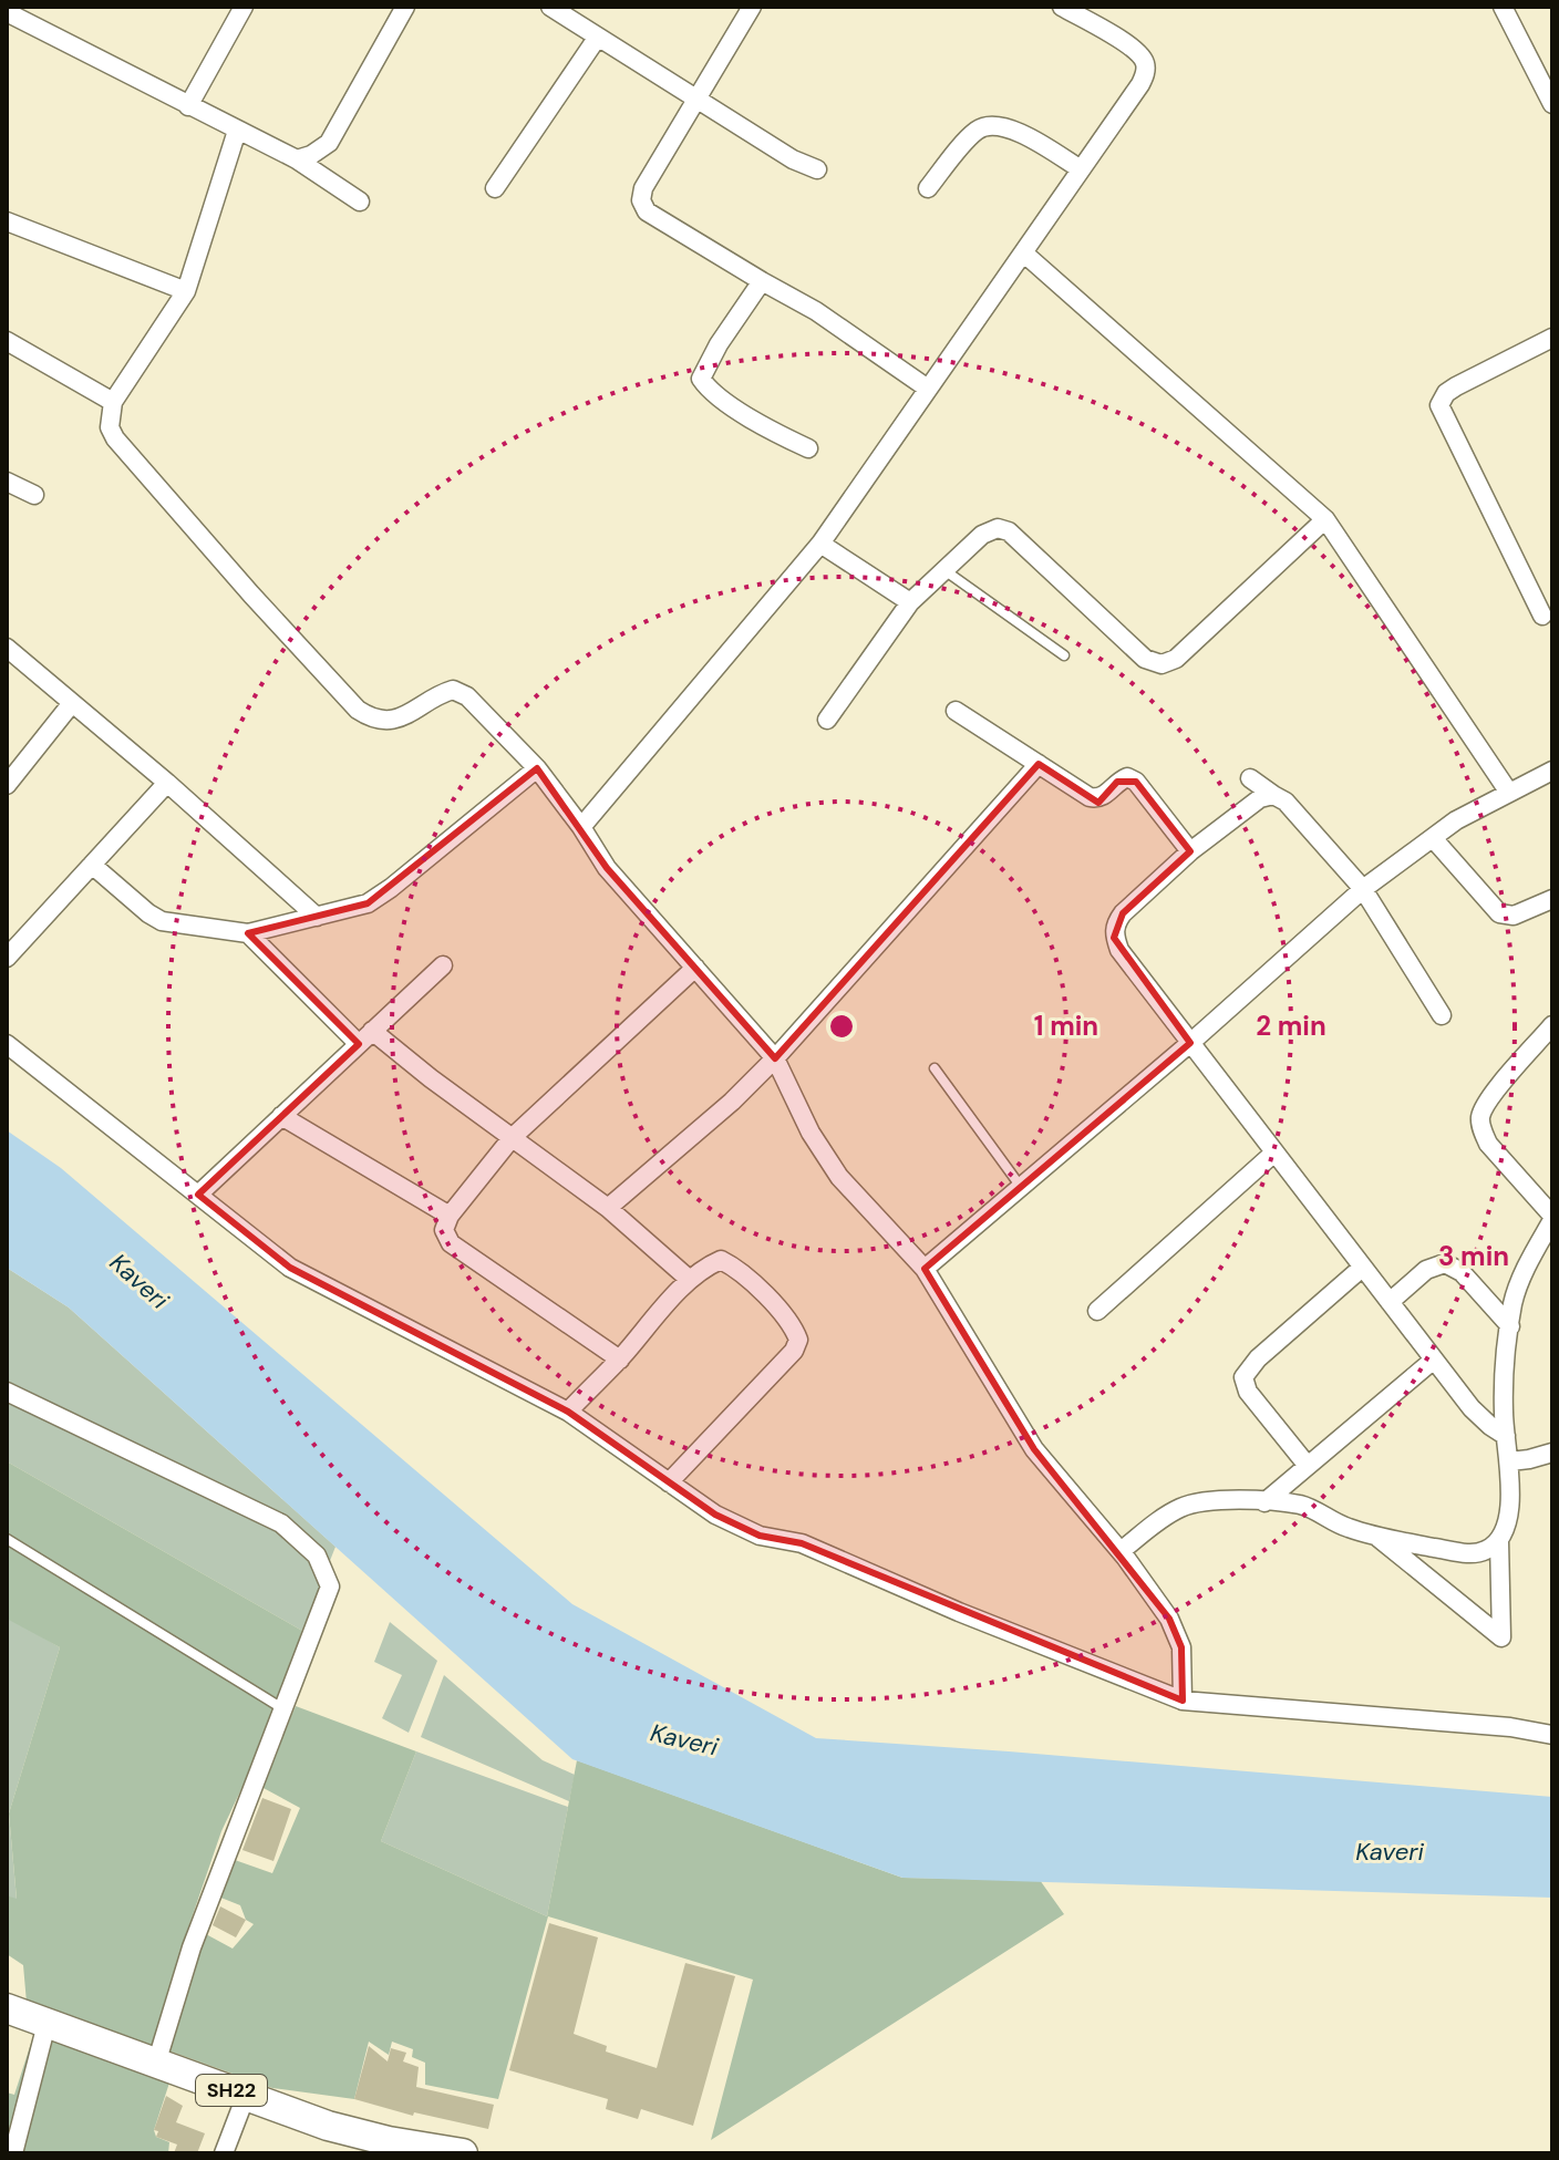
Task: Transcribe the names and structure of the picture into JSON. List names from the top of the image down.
{
  "streets": {
    "main road": ["SH22"]
  },
  "water": ["Kaveri"],
  "rings": ["1 min", "2 min", "3 min"]
}
